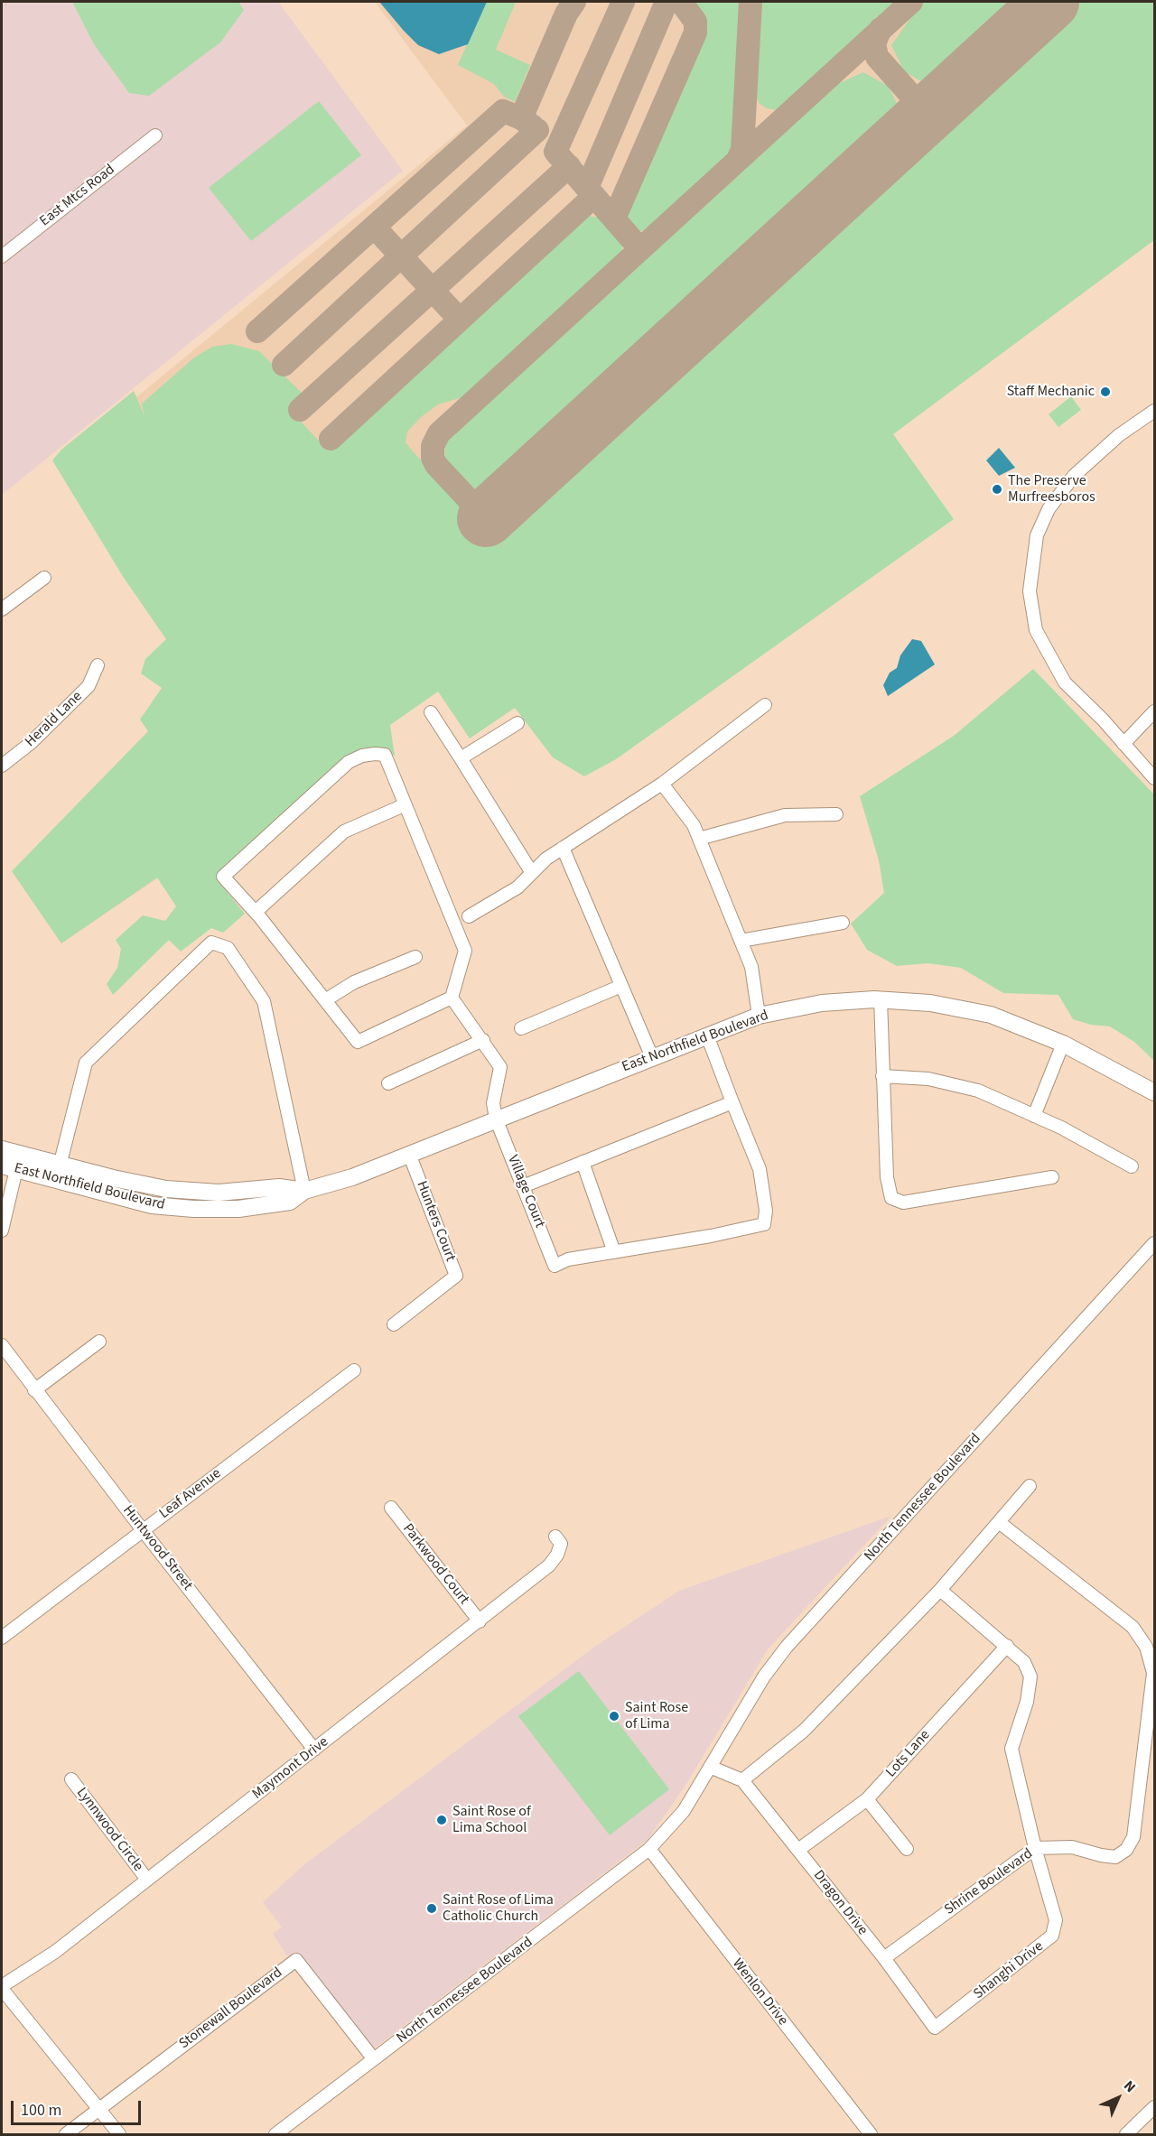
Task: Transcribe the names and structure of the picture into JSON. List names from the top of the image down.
{
  "streets": {
    "main road": ["East Northfield Boulevard"],
    "street": [
      "East Mtcs Road",
      "Herald Lane",
      "Village Court",
      "Hunters Court",
      "Leaf Avenue",
      "North Tennessee Boulevard",
      "Huntwood Street",
      "Parkwood Court",
      "Lots Lane",
      "Maymont Drive",
      "Lynnwood Circle",
      "Shrine Boulevard",
      "Dragon Drive",
      "Shanghi Drive",
      "Wenlon Drive",
      "Stonewall Boulevard"
    ]
  },
  "crossings": [
    ["East Northfield Boulevard", "Village Court"],
    ["East Northfield Boulevard", "Hunters Court"],
    ["Leaf Avenue", "Huntwood Street"],
    ["North Tennessee Boulevard", "Wenlon Drive"],
    ["North Tennessee Boulevard", "Stonewall Boulevard"],
    ["Huntwood Street", "Maymont Drive"],
    ["Parkwood Court", "Maymont Drive"],
    ["Lots Lane", "Dragon Drive"],
    ["Lots Lane", "Shanghi Drive"],
    ["Maymont Drive", "Lynnwood Circle"],
    ["Shrine Boulevard", "Dragon Drive"],
    ["Shrine Boulevard", "Shanghi Drive"],
    ["Dragon Drive", "Shanghi Drive"]
  ],
  "places": [
    "Staff Mechanic",
    "The Preserve Murfreesboros",
    "Saint Rose of Lima",
    "Saint Rose of Lima School",
    "Saint Rose of Lima Catholic Church"
  ],
  "scale_bar": "100 m",
  "north": "top right"
}
